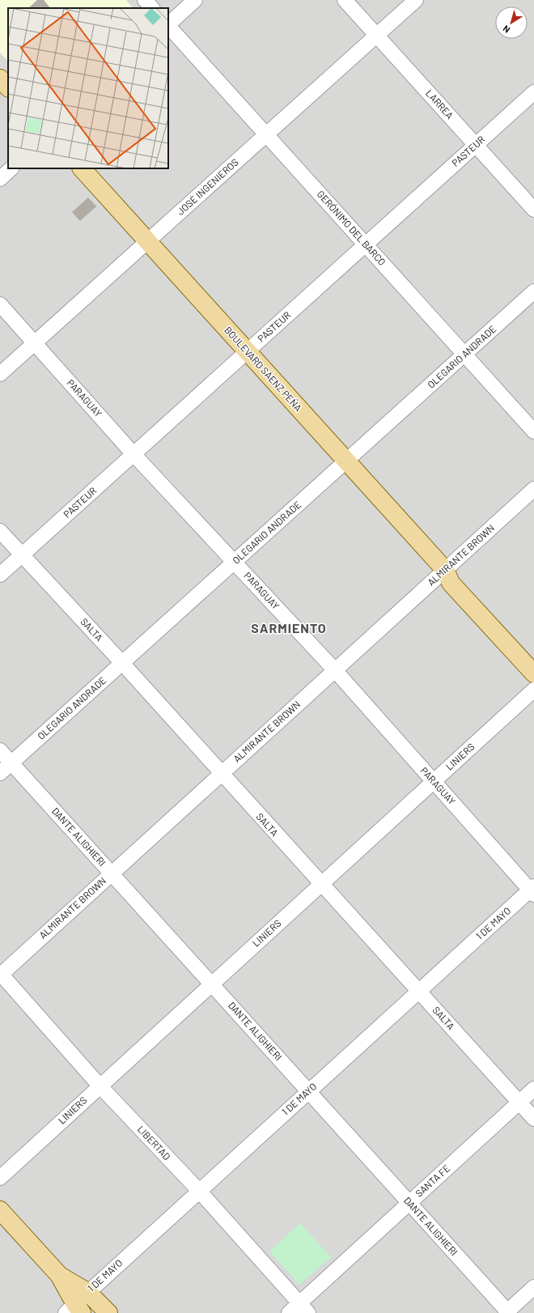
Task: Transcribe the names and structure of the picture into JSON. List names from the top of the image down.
{
  "streets": {
    "main road": ["BOULEVARD SÁENZ PEÑA"],
    "street": [
      "LARREA",
      "PASTEUR",
      "JOSÉ INGENIEROS",
      "GERÓNIMO DEL BARCO",
      "OLEGARIO ANDRADE",
      "PARAGUAY",
      "ALMIRANTE BROWN",
      "SALTA",
      "LINIERS",
      "DANTE ALIGHIERI",
      "1 DE MAYO",
      "LIBERTAD",
      "SANTA FE"
    ]
  },
  "crossings": [
    ["LARREA", "PASTEUR"],
    ["LARREA", "JOSÉ INGENIEROS"],
    ["PASTEUR", "GERÓNIMO DEL BARCO"],
    ["PASTEUR", "BOULEVARD SÁENZ PEÑA"],
    ["PASTEUR", "PARAGUAY"],
    ["PASTEUR", "SALTA"],
    ["JOSÉ INGENIEROS", "GERÓNIMO DEL BARCO"],
    ["JOSÉ INGENIEROS", "BOULEVARD SÁENZ PEÑA"],
    ["JOSÉ INGENIEROS", "PARAGUAY"],
    ["GERÓNIMO DEL BARCO", "OLEGARIO ANDRADE"],
    ["OLEGARIO ANDRADE", "BOULEVARD SÁENZ PEÑA"],
    ["OLEGARIO ANDRADE", "PARAGUAY"],
    ["OLEGARIO ANDRADE", "SALTA"],
    ["OLEGARIO ANDRADE", "DANTE ALIGHIERI"],
    ["BOULEVARD SÁENZ PEÑA", "ALMIRANTE BROWN"],
    ["PARAGUAY", "ALMIRANTE BROWN"],
    ["PARAGUAY", "LINIERS"],
    ["PARAGUAY", "1 DE MAYO"],
    ["ALMIRANTE BROWN", "SALTA"],
    ["ALMIRANTE BROWN", "DANTE ALIGHIERI"],
    ["ALMIRANTE BROWN", "LIBERTAD"],
    ["SALTA", "LINIERS"],
    ["SALTA", "1 DE MAYO"],
    ["SALTA", "SANTA FE"],
    ["LINIERS", "DANTE ALIGHIERI"],
    ["LINIERS", "LIBERTAD"],
    ["DANTE ALIGHIERI", "1 DE MAYO"],
    ["DANTE ALIGHIERI", "SANTA FE"],
    ["1 DE MAYO", "LIBERTAD"],
    ["LIBERTAD", "SANTA FE"]
  ],
  "districts": ["SARMIENTO"],
  "north": "bottom left"
}
